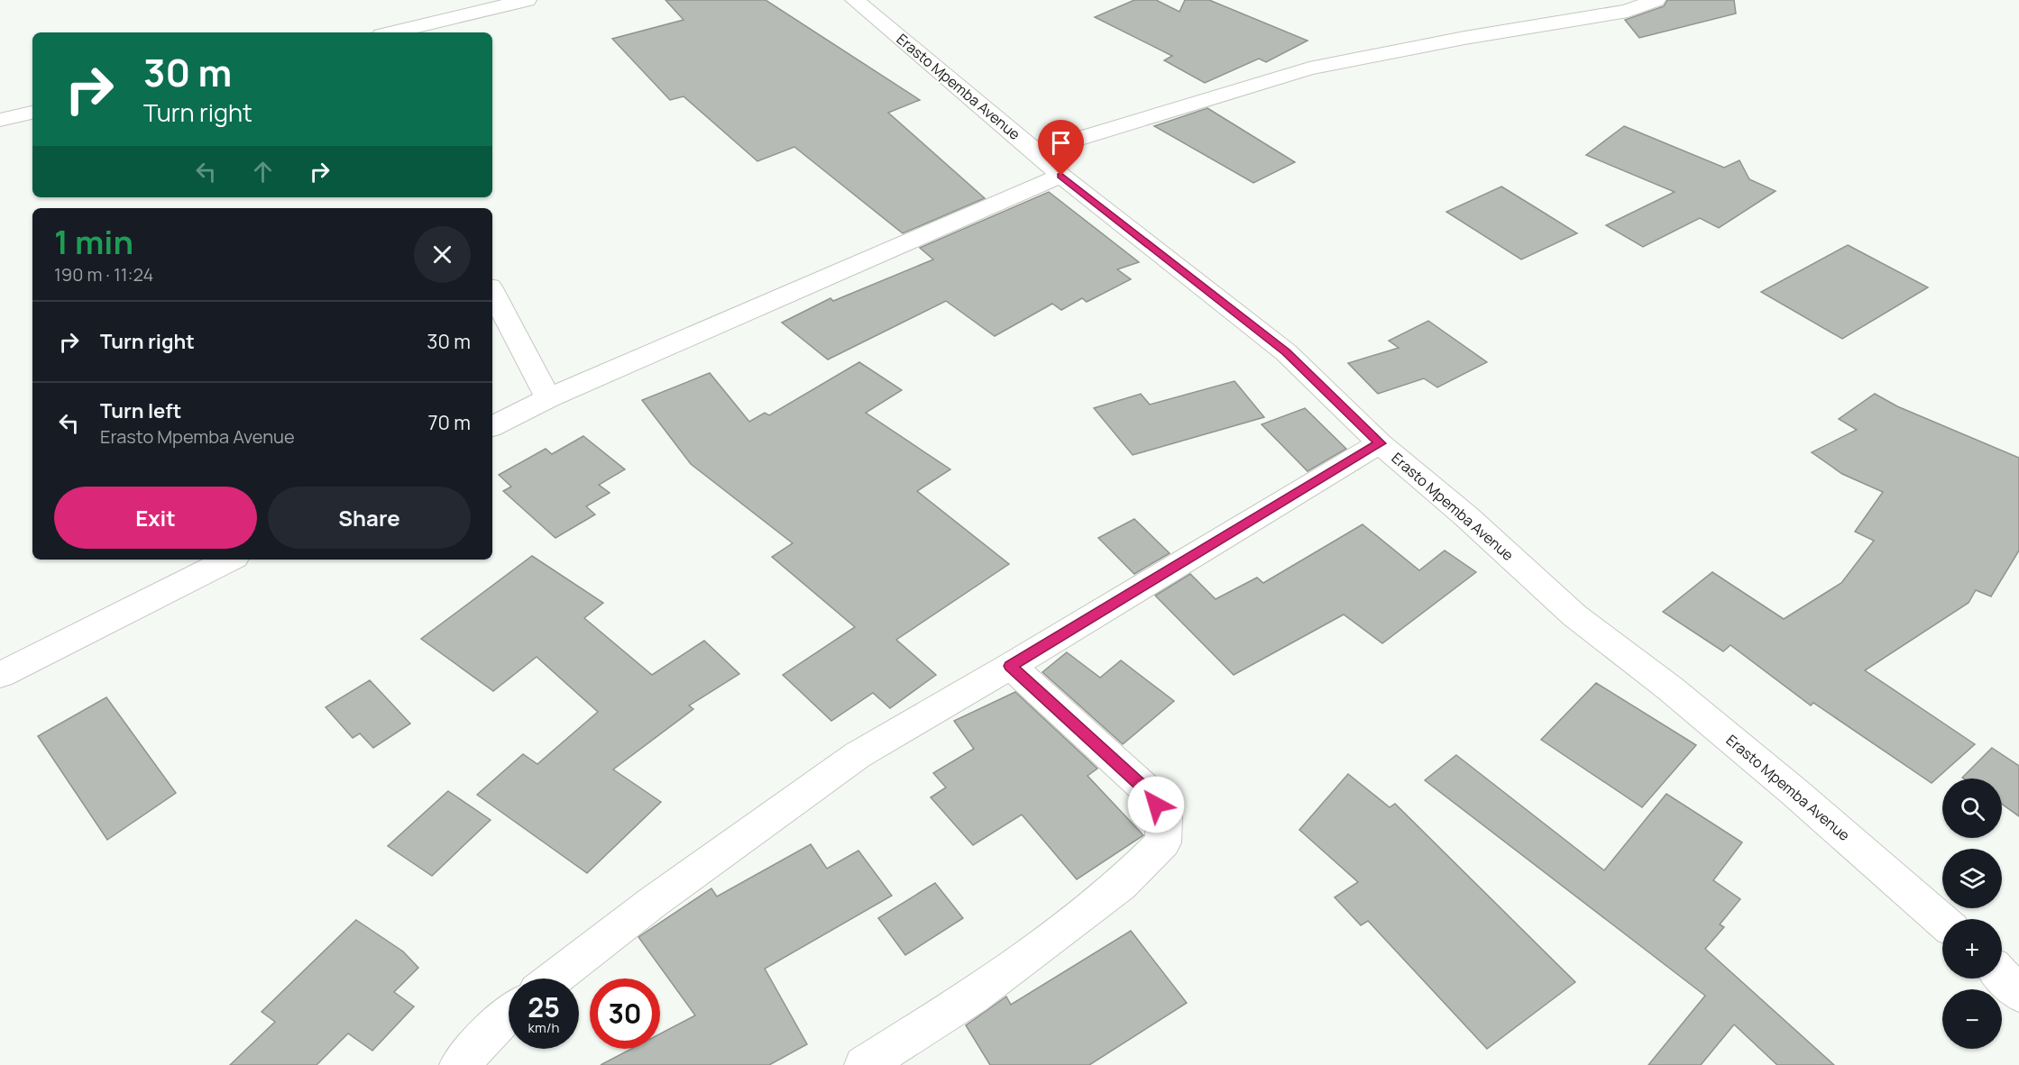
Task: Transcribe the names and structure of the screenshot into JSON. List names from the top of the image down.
{
  "streets": {
    "street": ["Erasto Mpemba Avenue"]
  },
  "page": {
    "turn": ["30 m", "Turn right"],
    "heading": ["1 min", "190 m · 11:24"],
    "list": [
      {
        "name": "Turn right",
        "value": "30 m"
      },
      {
        "name": "Turn left",
        "note": "Erasto Mpemba Avenue",
        "value": "70 m"
      }
    ],
    "buttons": ["Exit", "Share"],
    "map_buttons": ["+", "−"],
    "speed": "25 km/h",
    "limit": "30"
  }
}
